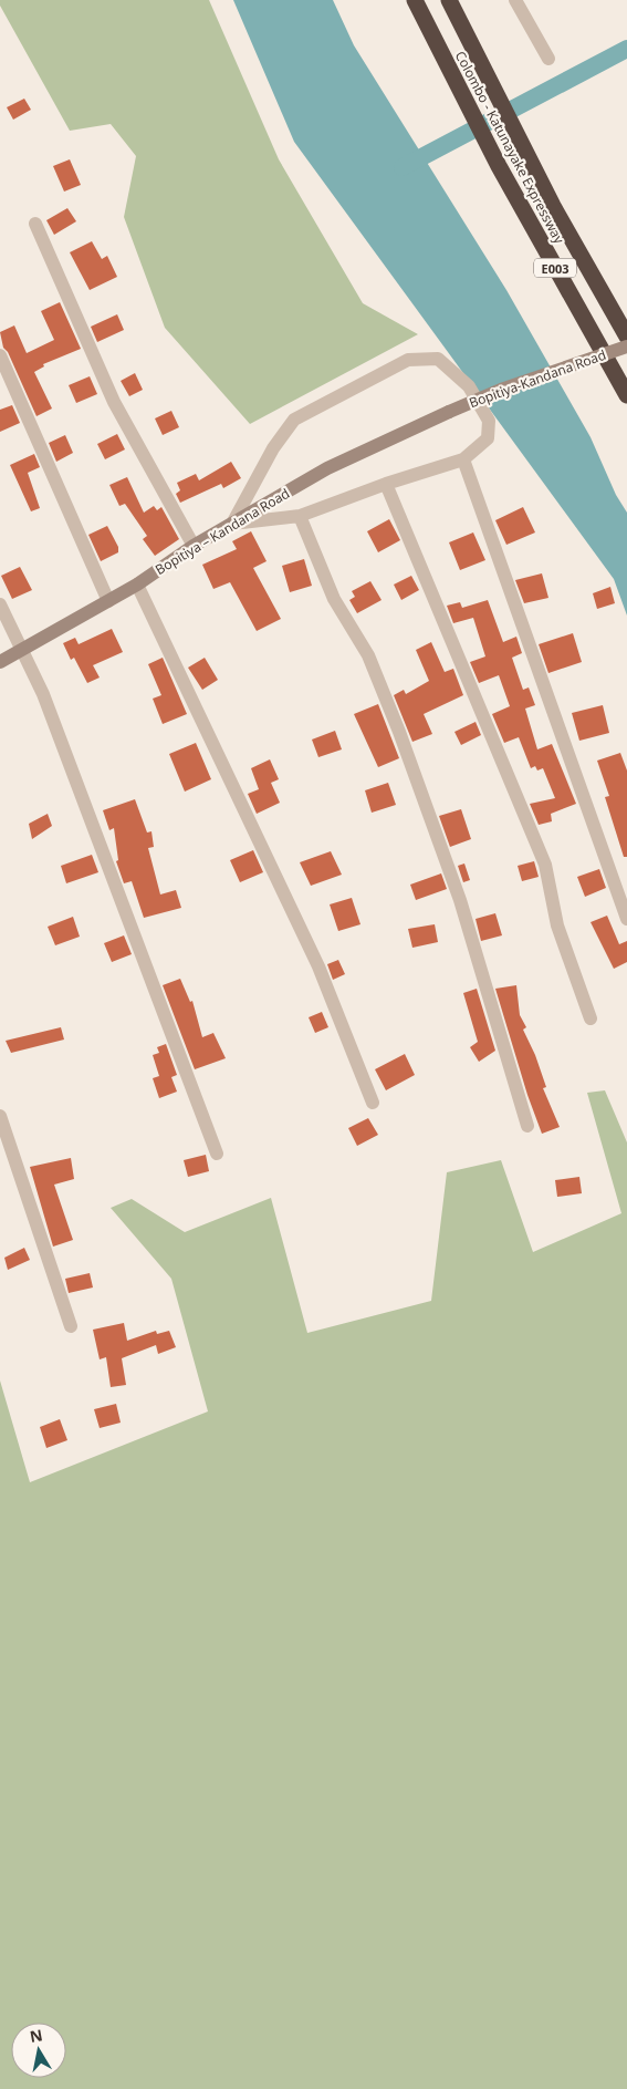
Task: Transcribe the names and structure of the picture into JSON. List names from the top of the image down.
{
  "streets": {
    "highway": ["Colombo - Katunayake Expressway", "E003"],
    "street": ["Bopitiya-Kandana Road", "Bopitiya – Kandana Road"]
  },
  "crossings": [
    ["Bopitiya-Kandana Road", "Bopitiya – Kandana Road"]
  ],
  "north": "top"
}
